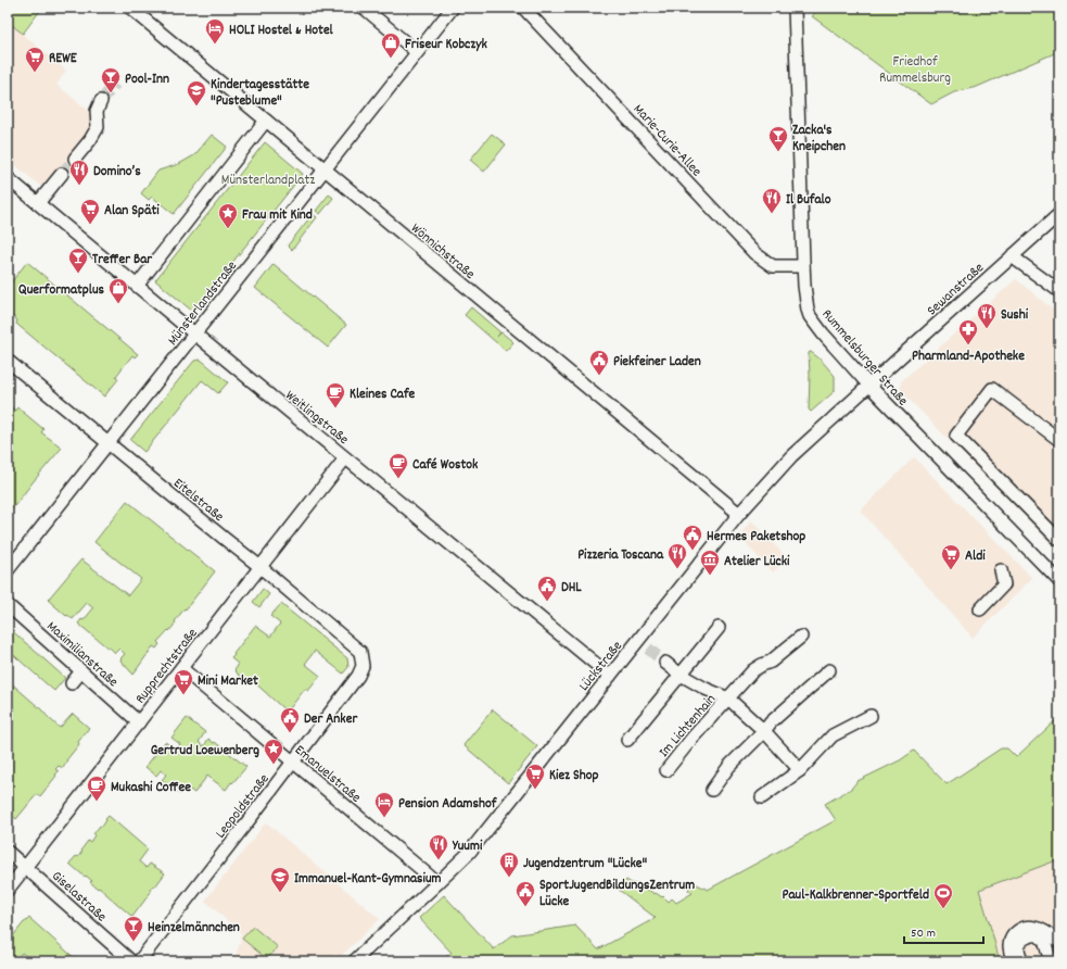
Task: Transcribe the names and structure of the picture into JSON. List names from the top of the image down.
{
  "streets": {
    "street": [
      "Marie-Curie-Allee",
      "Wönnichstraße",
      "Sewanstraße",
      "Münsterlandstraße",
      "Rummelsburger Straße",
      "Weitlingstraße",
      "Eitelstraße",
      "Maximilianstraße",
      "Rupprechtstraße",
      "Lückstraße",
      "Im Lichtenhain",
      "Emanuelstraße",
      "Leopoldstraße",
      "Giselastraße"
    ]
  },
  "crossings": [
    ["Marie-Curie-Allee", "Rummelsburger Straße"],
    ["Wönnichstraße", "Münsterlandstraße"],
    ["Wönnichstraße", "Lückstraße"],
    ["Sewanstraße", "Rummelsburger Straße"],
    ["Sewanstraße", "Lückstraße"],
    ["Münsterlandstraße", "Weitlingstraße"],
    ["Münsterlandstraße", "Eitelstraße"],
    ["Rummelsburger Straße", "Lückstraße"],
    ["Weitlingstraße", "Rupprechtstraße"],
    ["Weitlingstraße", "Lückstraße"],
    ["Eitelstraße", "Rupprechtstraße"],
    ["Eitelstraße", "Leopoldstraße"],
    ["Maximilianstraße", "Rupprechtstraße"],
    ["Rupprechtstraße", "Emanuelstraße"],
    ["Rupprechtstraße", "Giselastraße"],
    ["Lückstraße", "Emanuelstraße"],
    ["Emanuelstraße", "Leopoldstraße"]
  ],
  "parks": ["Friedhof Rummelsburg", "Münsterlandplatz"],
  "places": {
    "hotel": ["HOLI Hostel & Hotel", "Pension Adamshof"],
    "shop": ["Friseur Kobczyk", "Querformatplus"],
    "supermarket": [
      "REWE",
      "Alan Späti",
      "Aldi",
      "Mini Market",
      "Kiez Shop"
    ],
    "bar": [
      "Pool-Inn",
      "Zacka's Kneipchen",
      "Treffer Bar",
      "Heinzelmännchen"
    ],
    "school or university": ["Kindertagesstätte \"Pusteblume\"", "Immanuel-Kant-Gymnasium"],
    "restaurant": [
      "Domino’s",
      "Il Bufalo",
      "Sushi",
      "Pizzeria Toscana",
      "Yuumi"
    ],
    "place": ["Frau mit Kind", "Gertrud Loewenberg"],
    "pharmacy": ["Pharmland-Apotheke"],
    "public building": [
      "Piekfeiner Laden",
      "Hermes Paketshop",
      "DHL",
      "Der Anker",
      "SportJugendBildungsZentrum Lücke"
    ],
    "cafe": ["Kleines Cafe", "Café Wostok", "Mukashi Coffee"],
    "museum": ["Atelier Lücki"],
    "building": ["Jugendzentrum \"Lücke\""],
    "sports": ["Paul-Kalkbrenner-Sportfeld"]
  },
  "scale_bar": "50 m"
}
